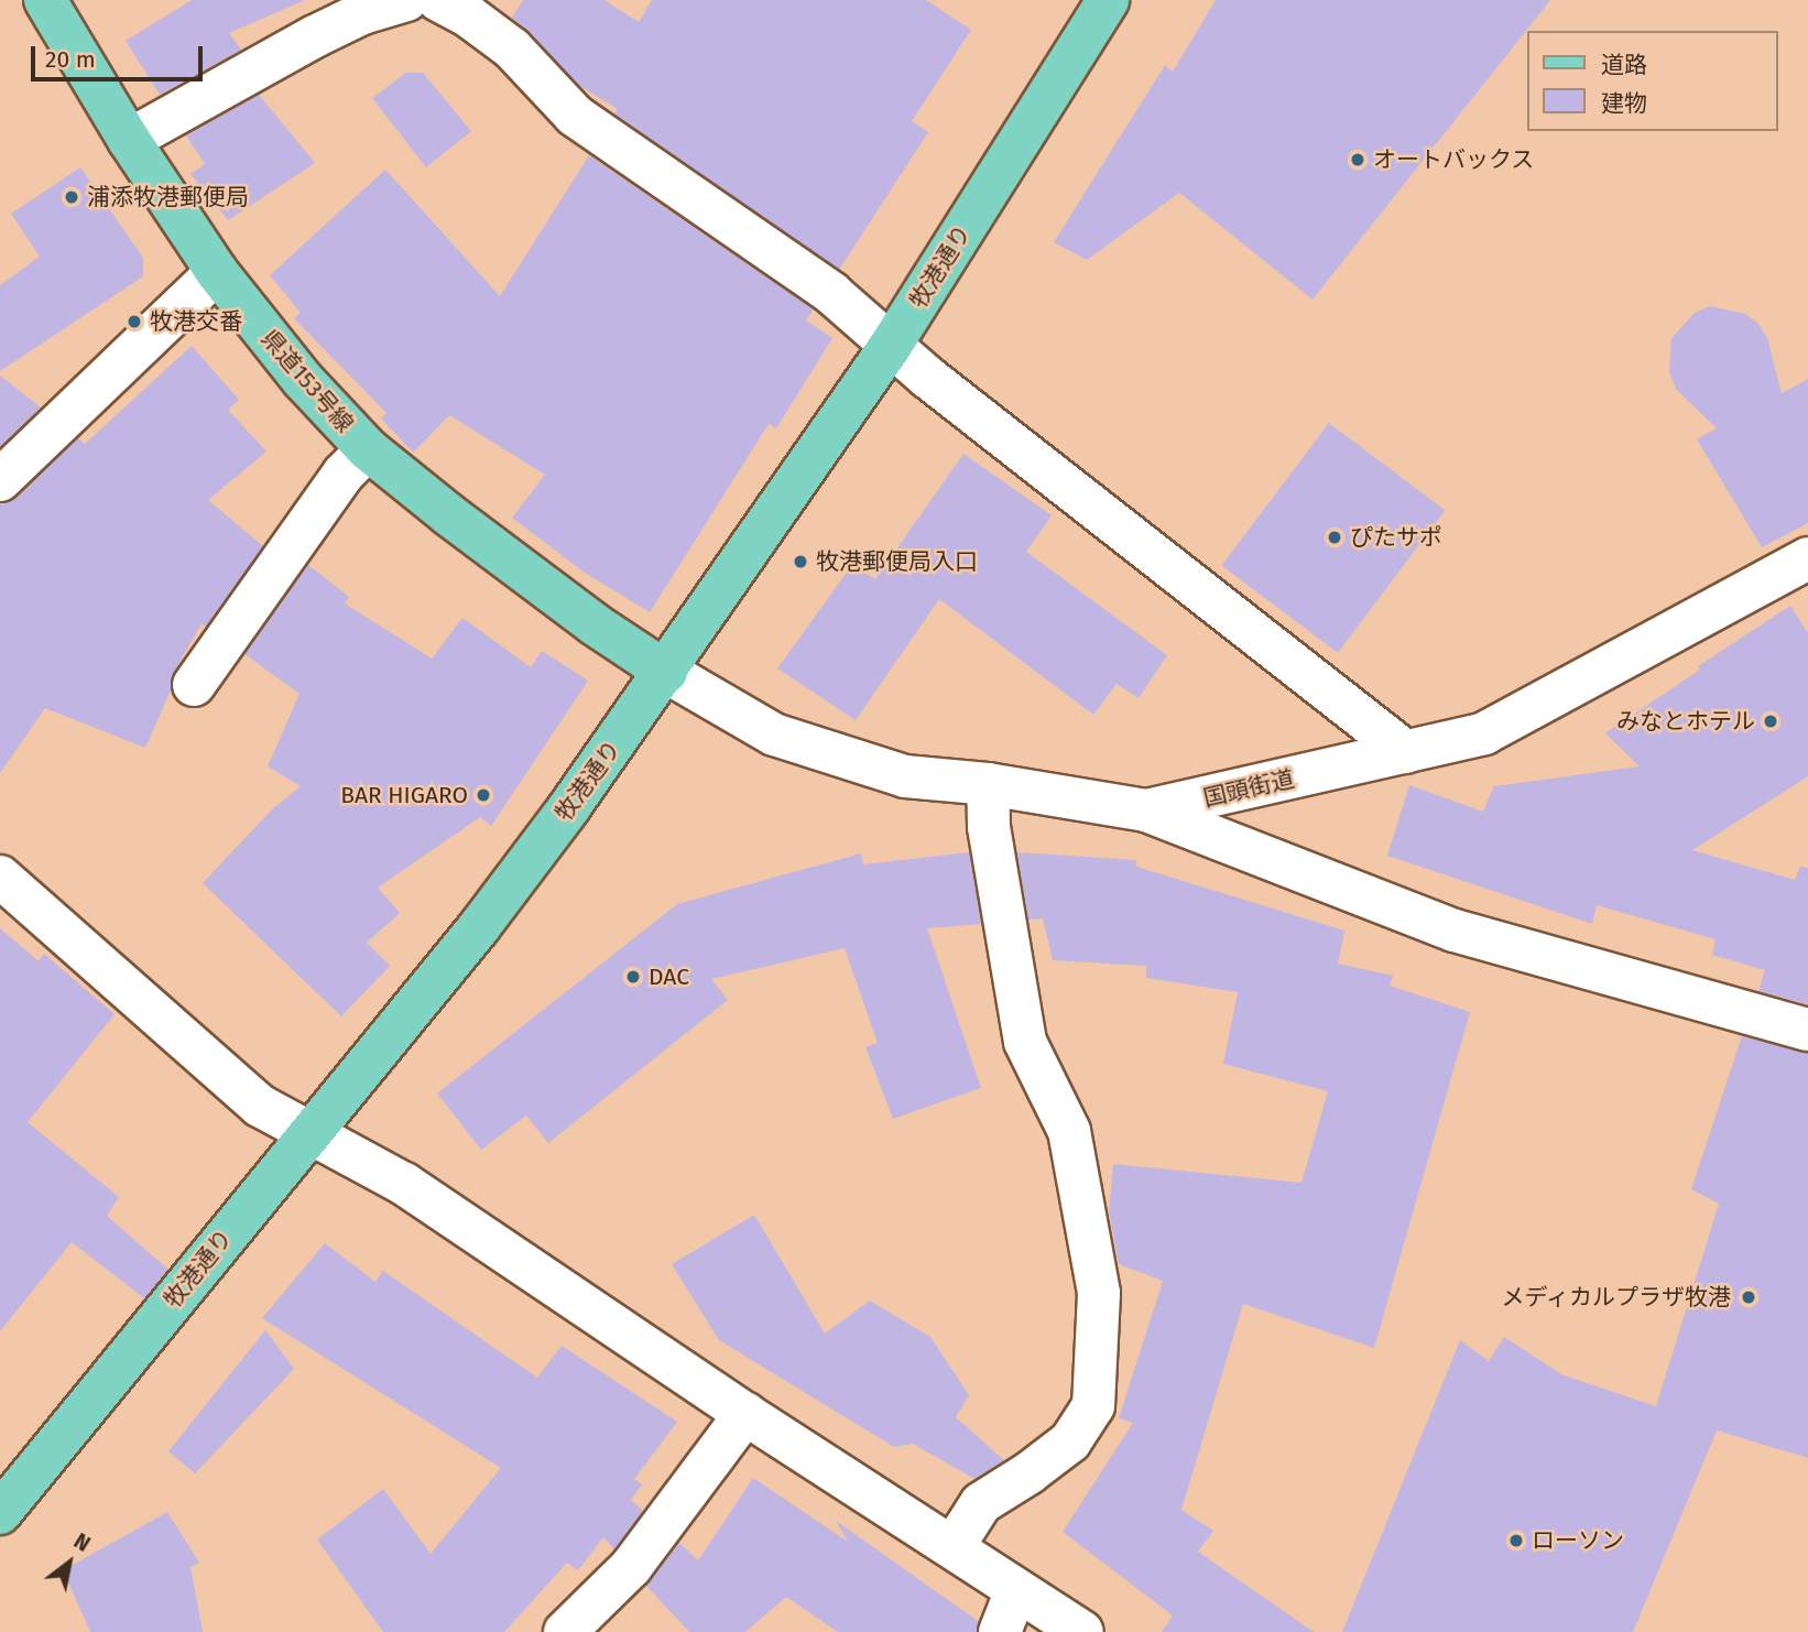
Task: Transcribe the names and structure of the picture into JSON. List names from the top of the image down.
{
  "streets": {
    "main road": ["牧港通り", "県道153号線"],
    "street": ["国頭街道"]
  },
  "crossings": [
    ["牧港通り", "県道153号線"],
    ["牧港通り", "国頭街道"],
    ["県道153号線", "国頭街道"]
  ],
  "places": [
    "オートバックス",
    "浦添牧港郵便局",
    "牧港交番",
    "ぴたサポ",
    "牧港郵便局入口",
    "みなとホテル",
    "BAR HIGARO",
    "DAC",
    "メディカルプラザ牧港",
    "ローソン"
  ],
  "legend": ["道路", "建物"],
  "scale_bar": "20 m",
  "north": "top right"
}
